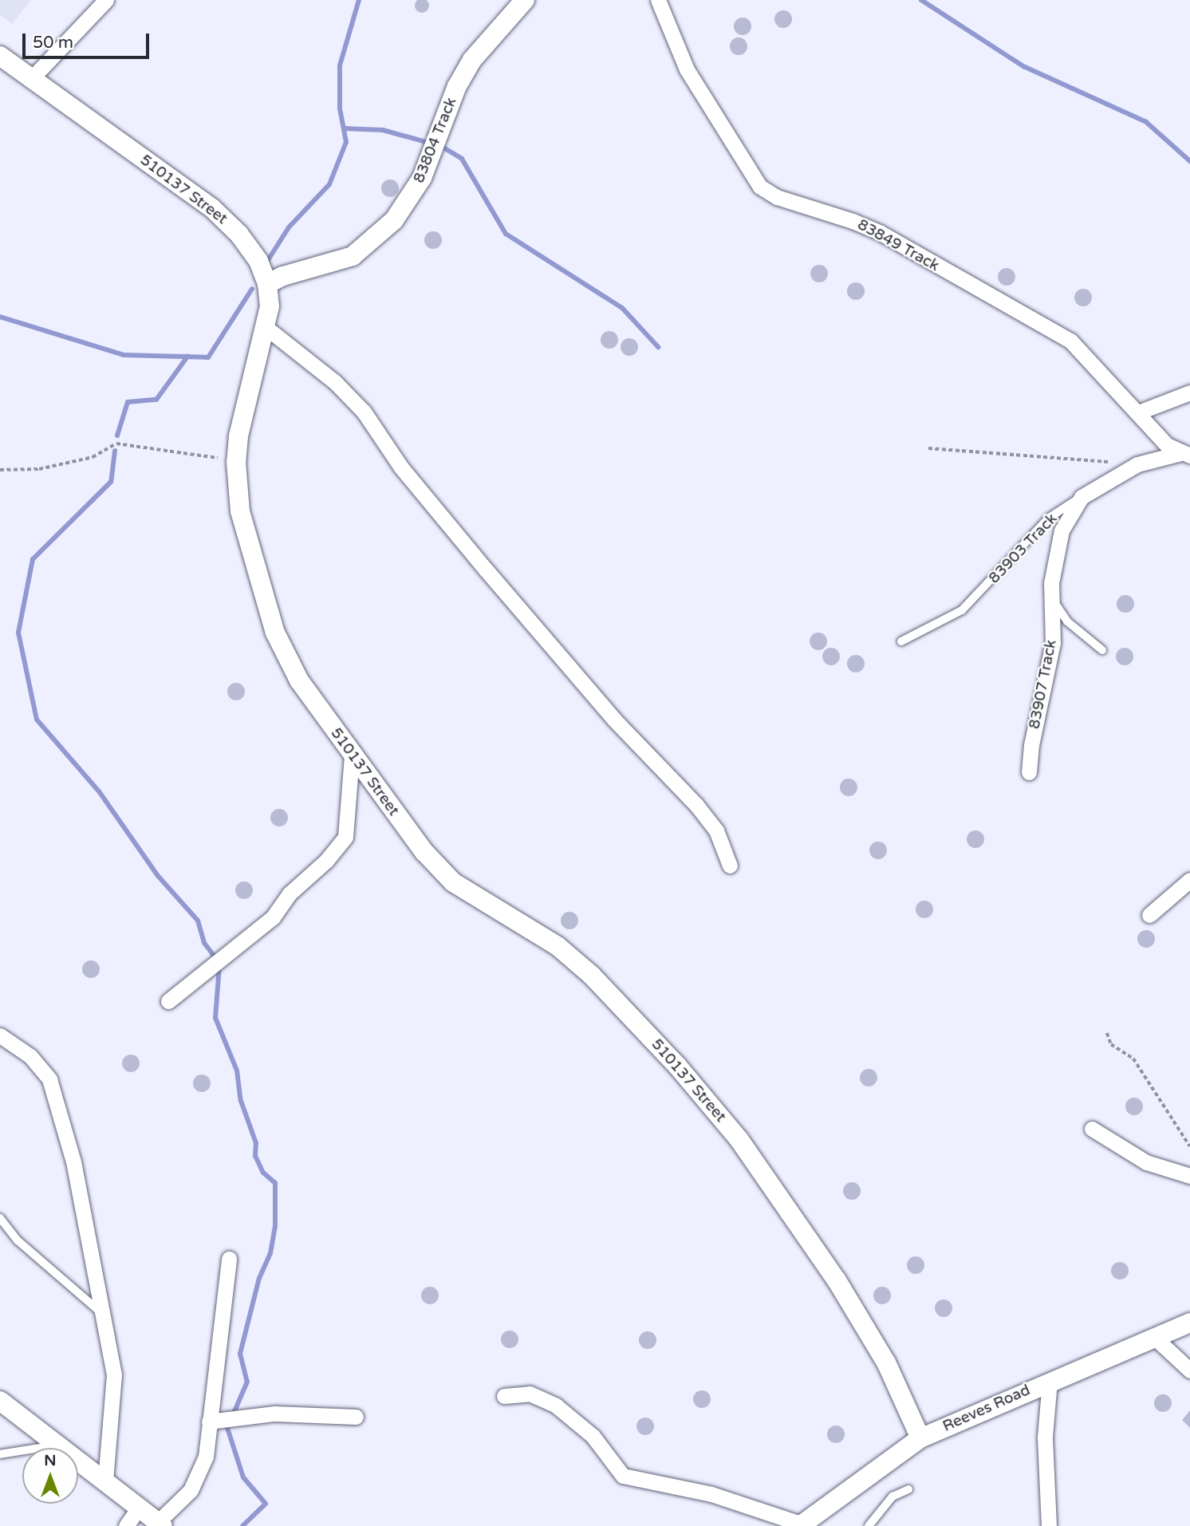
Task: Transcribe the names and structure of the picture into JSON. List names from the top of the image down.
{
  "streets": {
    "street": [
      "83804 Track",
      "510137 Street",
      "83849 Track",
      "83903 Track",
      "83907 Track",
      "Reeves Road"
    ]
  },
  "crossings": [
    ["83804 Track", "510137 Street"],
    ["510137 Street", "Reeves Road"],
    ["83849 Track", "83903 Track"],
    ["83903 Track", "83907 Track"]
  ],
  "scale_bar": "50 m",
  "north": "top"
}
